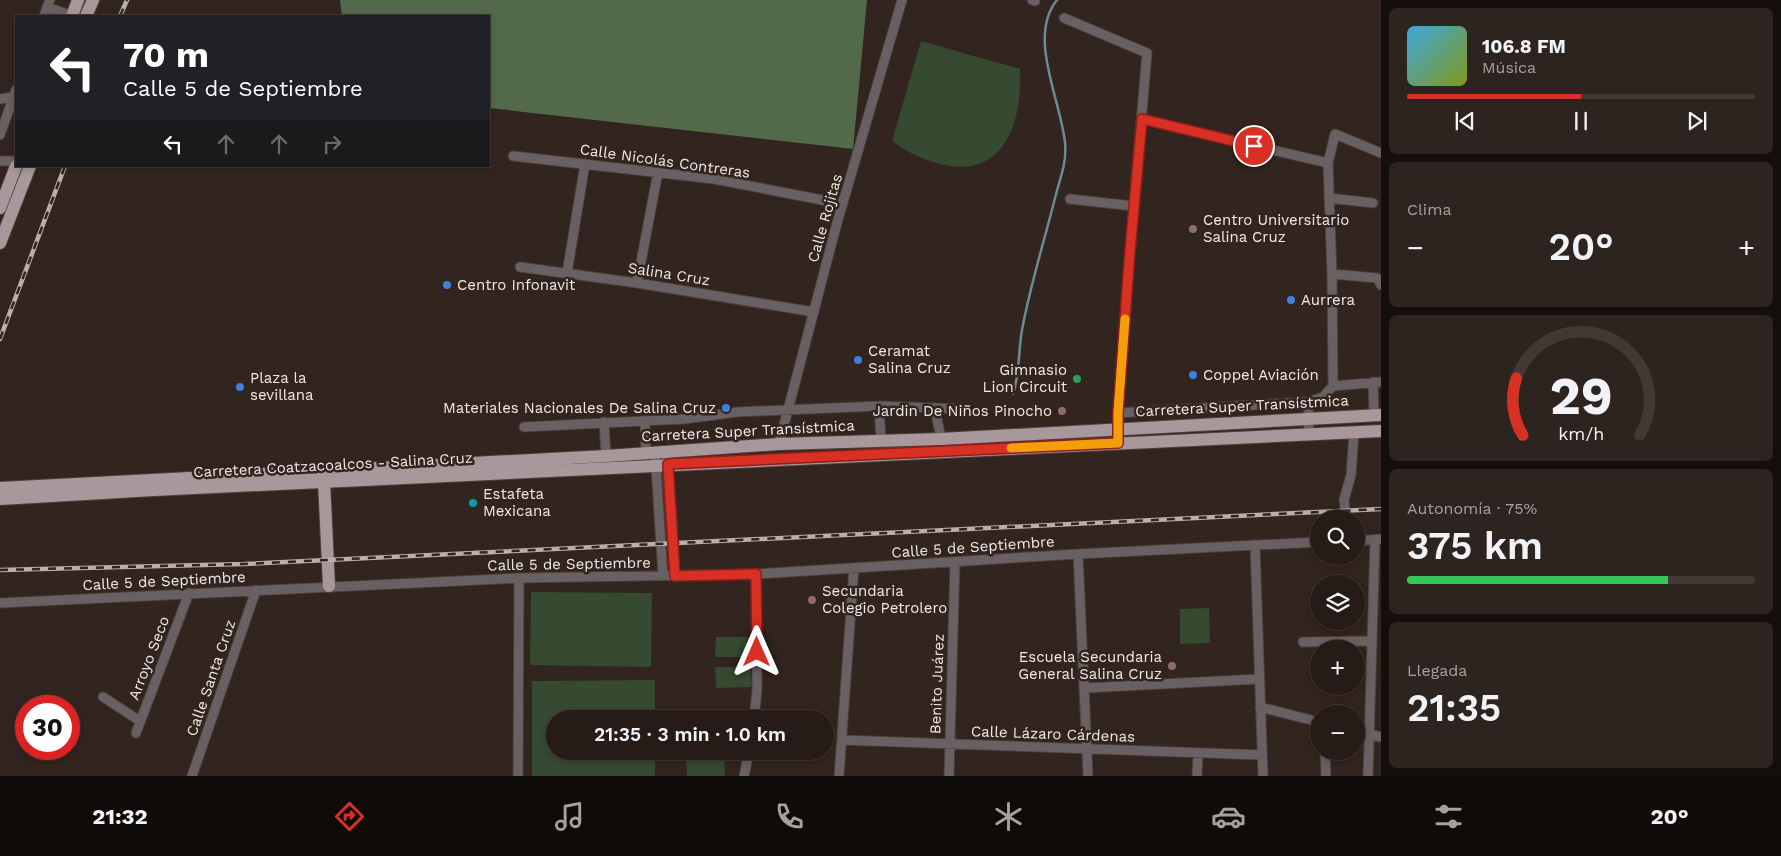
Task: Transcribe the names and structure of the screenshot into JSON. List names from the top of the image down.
{
  "streets": {
    "main road": ["Carretera Super Transístmica", "Carretera Coatzacoalcos - Salina Cruz"],
    "street": [
      "Calle Nicolás Contreras",
      "Calle Rojitas",
      "Salina Cruz",
      "Calle 5 de Septiembre",
      "Arroyo Seco",
      "Calle Santa Cruz",
      "Benito Juárez",
      "Calle Lázaro Cárdenas"
    ]
  },
  "crossings": [
    ["Calle Nicolás Contreras", "Calle Rojitas"],
    ["Calle Rojitas", "Salina Cruz"],
    ["Calle Rojitas", "Carretera Super Transístmica"],
    ["Carretera Super Transístmica", "Carretera Coatzacoalcos - Salina Cruz"],
    ["Calle 5 de Septiembre", "Arroyo Seco"],
    ["Calle 5 de Septiembre", "Calle Santa Cruz"],
    ["Calle 5 de Septiembre", "Benito Juárez"],
    ["Benito Juárez", "Calle Lázaro Cárdenas"]
  ],
  "places": [
    "Centro Universitario Salina Cruz",
    "Centro Infonavit",
    "Aurrera",
    "Ceramat Salina Cruz",
    "Coppel Aviación",
    "Gimnasio Lion Circuit",
    "Plaza la sevillana",
    "Materiales Nacionales De Salina Cruz",
    "Jardin De Niños Pinocho",
    "Estafeta Mexicana",
    "Secundaria Colegio Petrolero",
    "Escuela Secundaria General Salina Cruz"
  ],
  "page": {
    "turn": ["70 m", "Calle 5 de Septiembre"],
    "song": ["106.8 FM", "Música"],
    "tile": [
      "Clima",
      ["Autonomía · 75%", "375 km"],
      ["Llegada", "21:35"]
    ],
    "heat": ["−", "20°", "+"],
    "map_buttons": ["+", "−"],
    "limit": "30",
    "trip": "21:35 · 3 min · 1.0 km",
    "tabs": ["21:32", "20°"],
    "gauge": ["29", "km/h"]
  }
}
